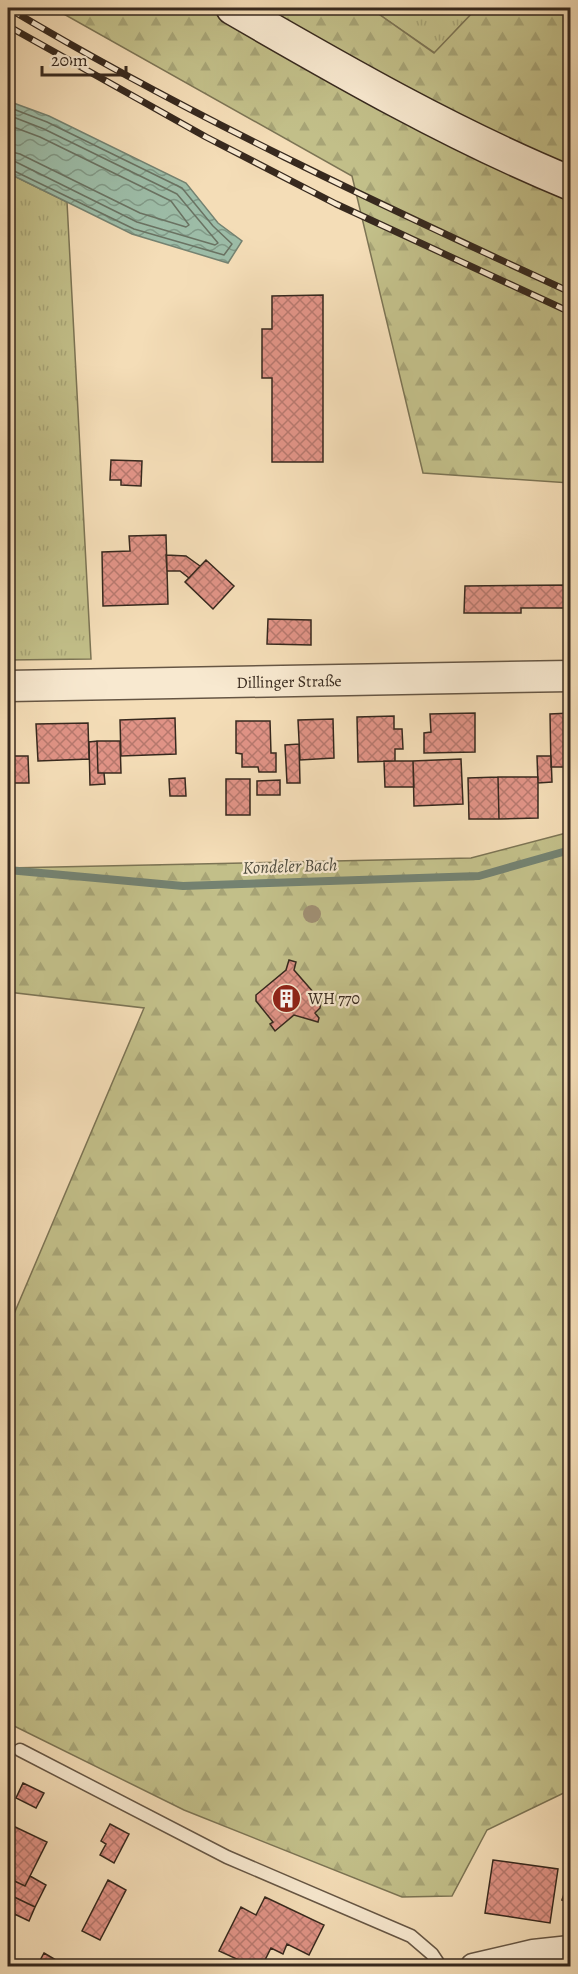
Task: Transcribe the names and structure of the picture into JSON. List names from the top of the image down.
{
  "streets": {
    "street": ["Dillinger Straße"]
  },
  "water": ["Kondeler Bach"],
  "places": {
    "building": ["WH 770"]
  },
  "scale_bar": "20 m"
}
